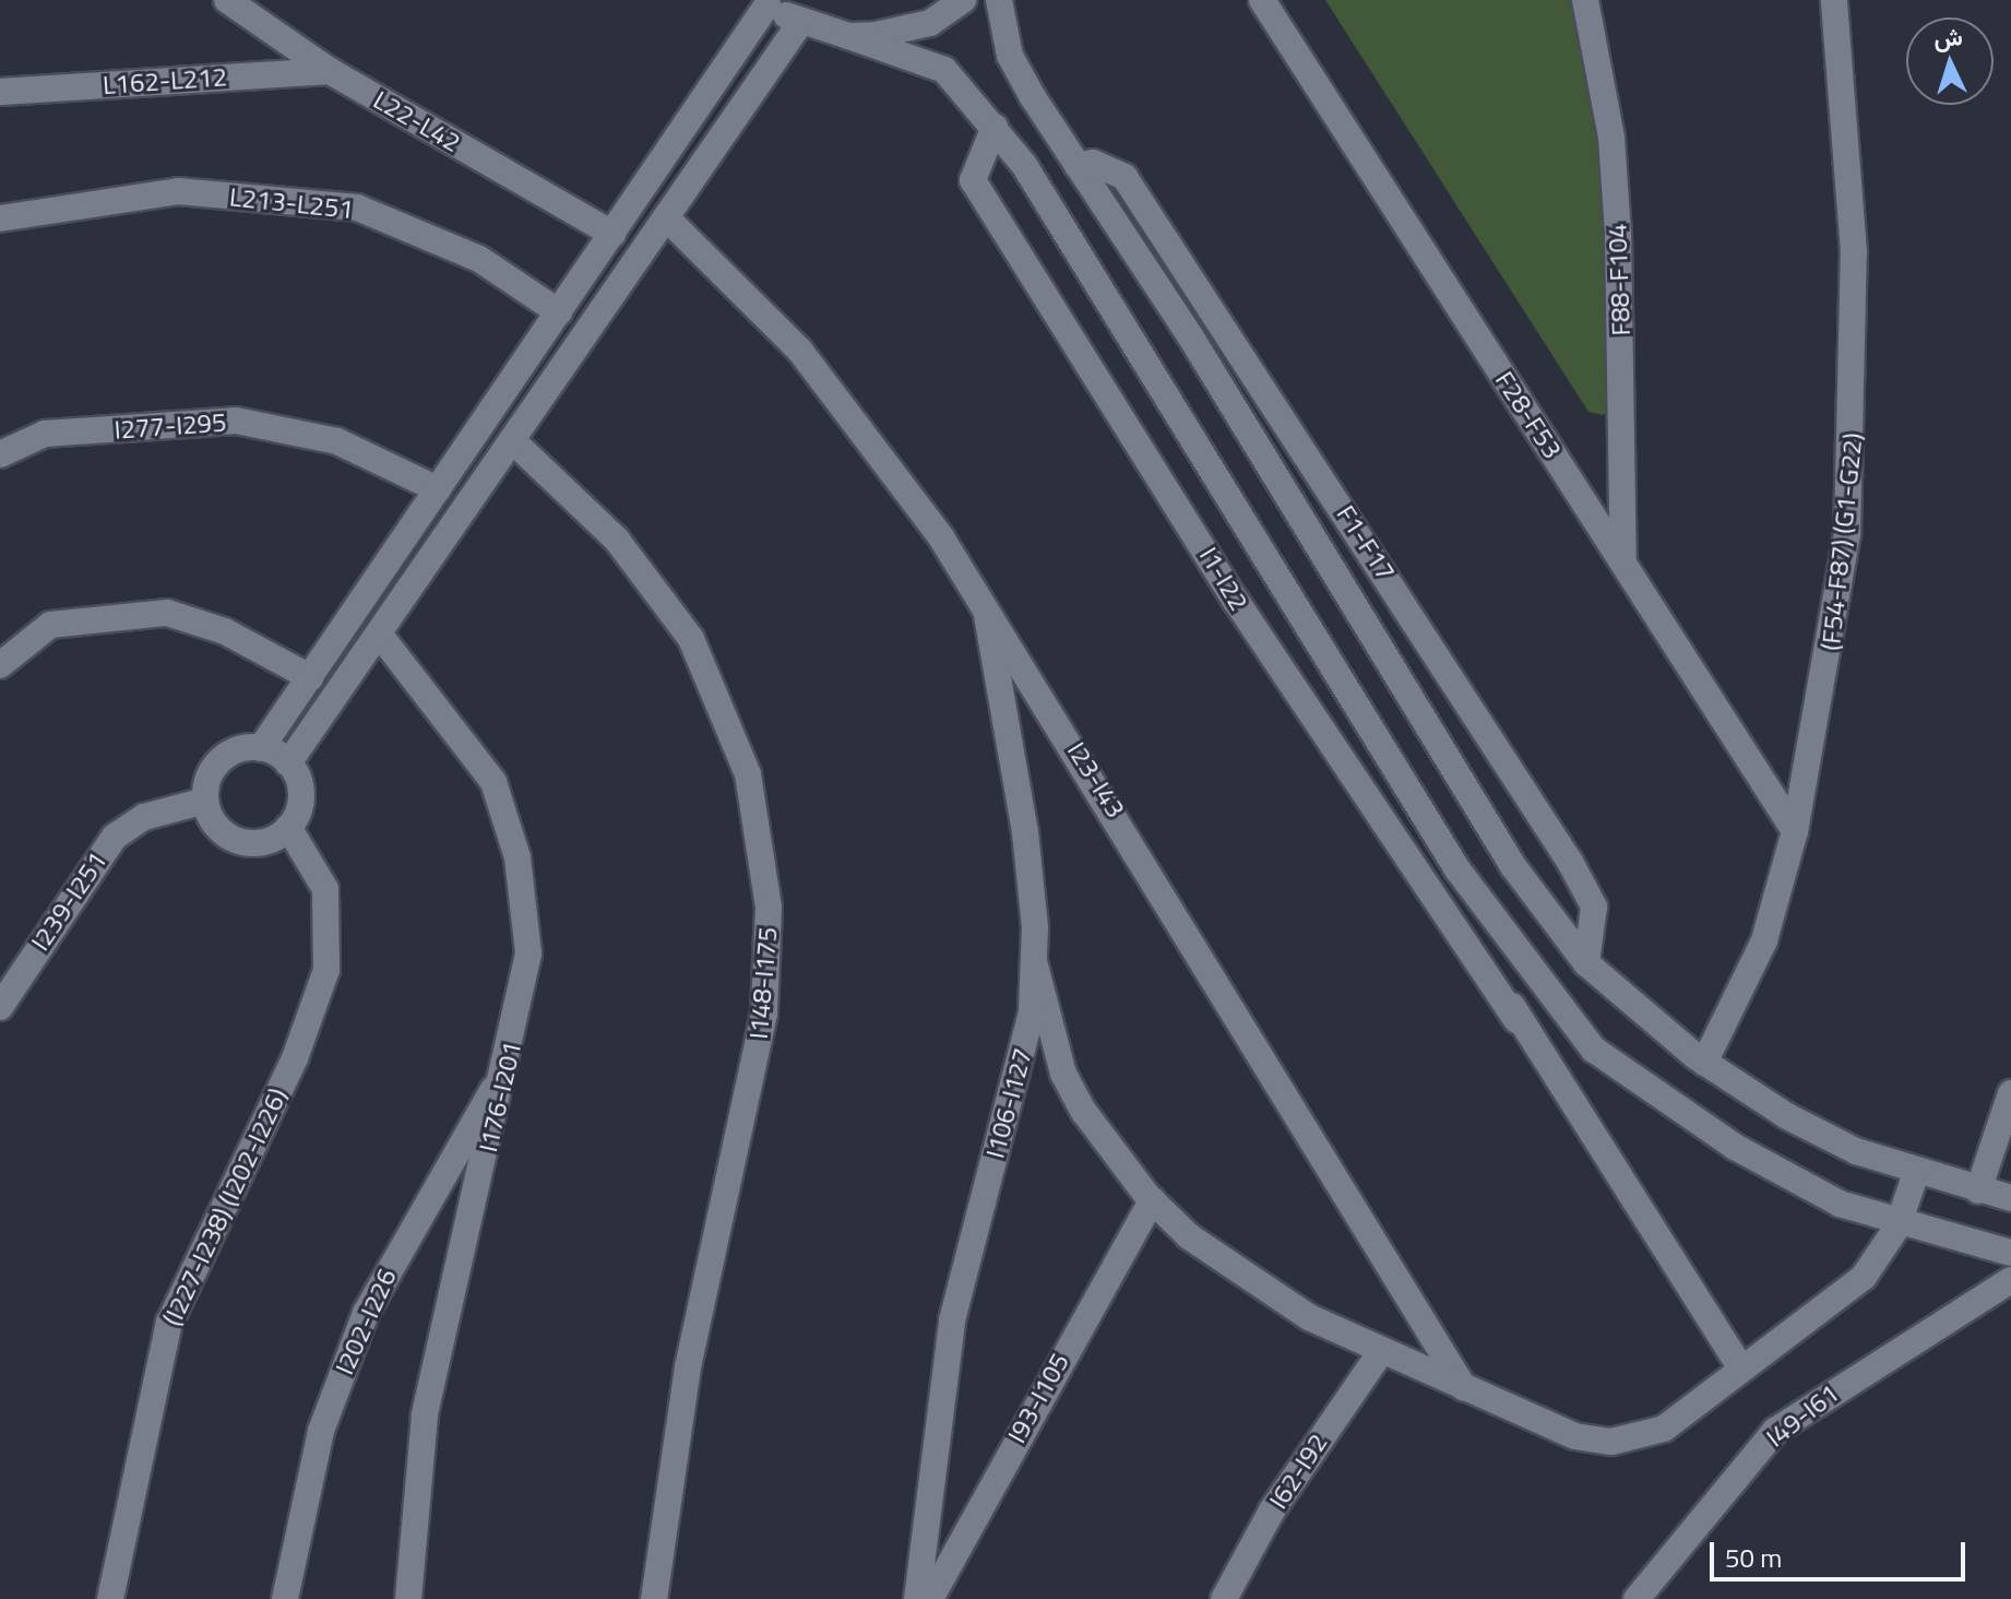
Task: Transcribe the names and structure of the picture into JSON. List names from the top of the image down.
{
  "streets": {
    "street": [
      "L162-L212",
      "L22-L42",
      "L213-L251",
      "F88-F104",
      "F28-F53",
      "I277-I295",
      "(F54-F87) (G1-G22)",
      "F1-F17",
      "I1-I22",
      "I23-I43",
      "I239-I251",
      "I148-I175",
      "I176-I201",
      "I106-I127",
      "(I227-I238) (I202-I226)",
      "I202-I226",
      "I93-I105",
      "I49-I61",
      "I62-I92"
    ]
  },
  "crossings": [
    ["L162-L212", "L22-L42"],
    ["F88-F104", "F28-F53"],
    ["F28-F53", "(F54-F87) (G1-G22)"],
    ["I23-I43", "I106-I127"],
    ["I239-I251", "(I227-I238) (I202-I226)"],
    ["I176-I201", "I202-I226"]
  ],
  "scale_bar": "50 m",
  "north": "top"
}
